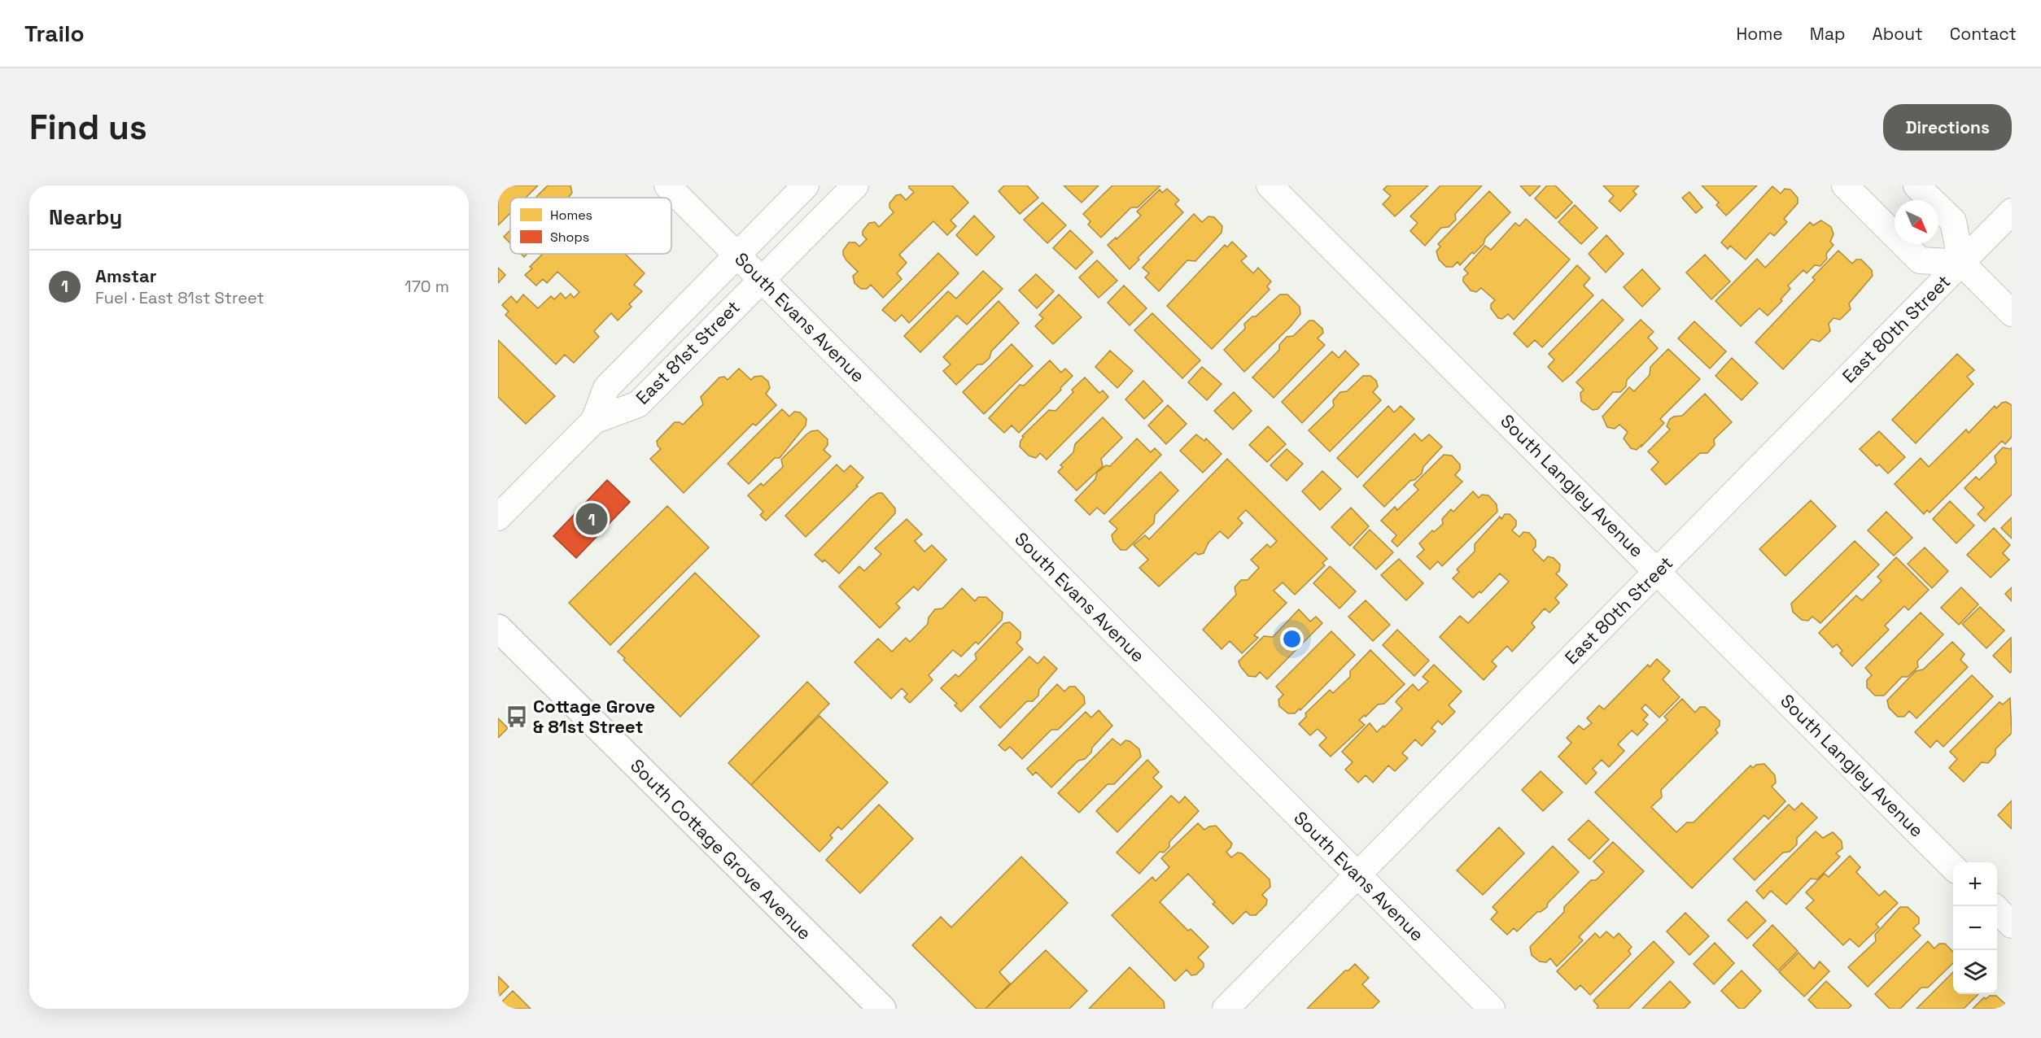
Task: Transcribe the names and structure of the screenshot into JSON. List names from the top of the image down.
{
  "streets": {
    "main road": ["South Cottage Grove Avenue"],
    "street": [
      "South Evans Avenue",
      "East 80th Street",
      "East 81st Street",
      "South Langley Avenue"
    ]
  },
  "crossings": [
    ["South Evans Avenue", "East 80th Street"],
    ["South Evans Avenue", "East 81st Street"],
    ["East 80th Street", "South Langley Avenue"]
  ],
  "places": {
    "bus stop": ["Cottage Grove & 81st Street"]
  },
  "legend": ["Homes", "Shops"],
  "north": "bottom right",
  "page": {
    "header": "Trailo",
    "nav": [
      "Home",
      "Map",
      "About",
      "Contact"
    ],
    "buttons": "Directions",
    "title": "Find us",
    "heading": "Nearby",
    "list": [
      {
        "mark": "1",
        "name": "Amstar",
        "note": "Fuel · East 81st Street",
        "value": "170 m"
      }
    ],
    "pins": "1",
    "map_buttons": ["+", "−"]
  }
}
